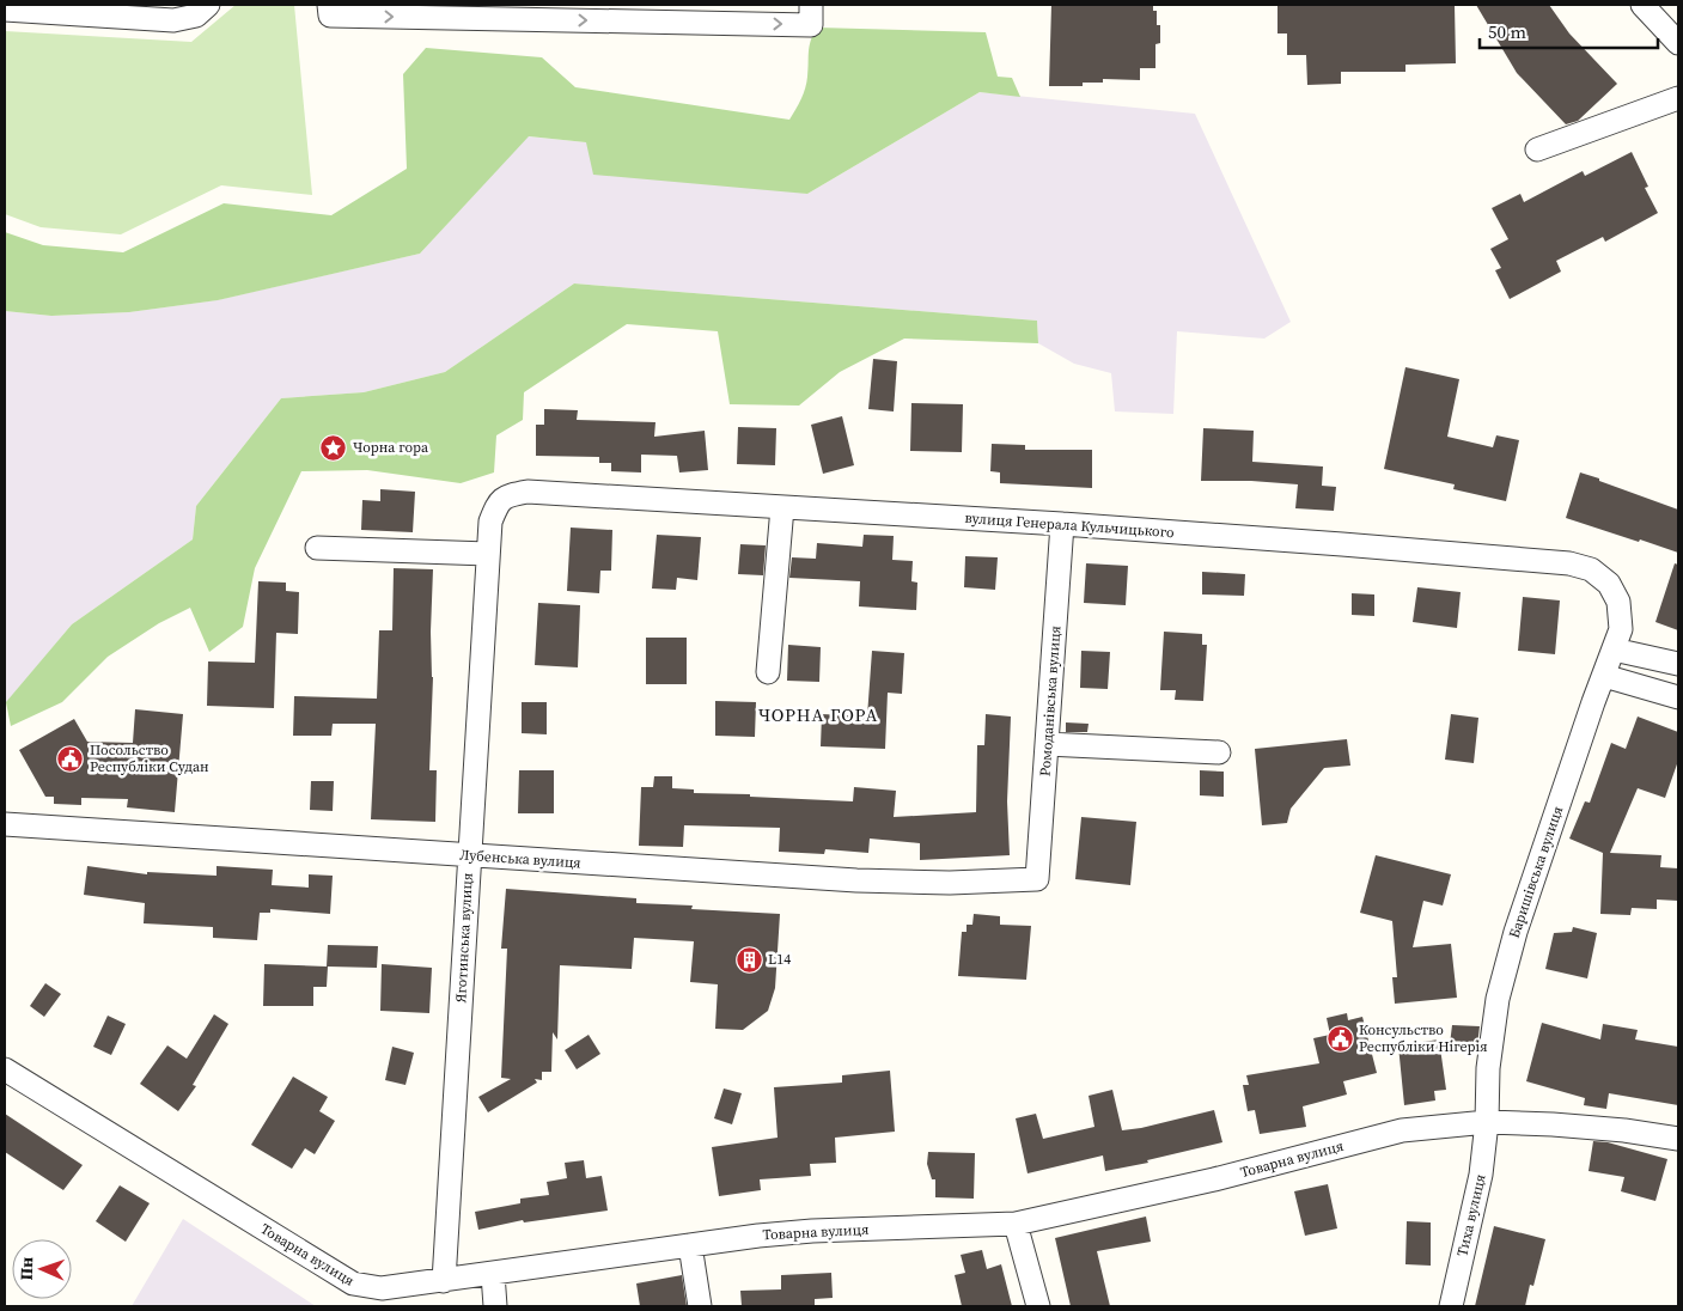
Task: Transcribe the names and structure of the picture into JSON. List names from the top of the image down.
{
  "streets": {
    "street": [
      "вулиця Генерала Кульчицького",
      "Ромоданівська вулиця",
      "Лубенська вулиця",
      "Баришівська вулиця",
      "Яготинська вулиця",
      "Товарна вулиця",
      "Тиха вулиця"
    ]
  },
  "crossings": [
    ["вулиця Генерала Кульчицького", "Ромоданівська вулиця"],
    ["вулиця Генерала Кульчицького", "Баришівська вулиця"],
    ["вулиця Генерала Кульчицького", "Яготинська вулиця"],
    ["Ромоданівська вулиця", "Лубенська вулиця"],
    ["Лубенська вулиця", "Яготинська вулиця"],
    ["Баришівська вулиця", "Товарна вулиця"],
    ["Баришівська вулиця", "Тиха вулиця"],
    ["Яготинська вулиця", "Товарна вулиця"],
    ["Товарна вулиця", "Тиха вулиця"]
  ],
  "districts": ["ЧОРНА ГОРА"],
  "places": {
    "place": ["Чорна гора"],
    "public building": ["Посольство Республіки Судан", "Консульство Республіки Нігерія"],
    "building": ["L14"]
  },
  "scale_bar": "50 m",
  "north": "left"
}
